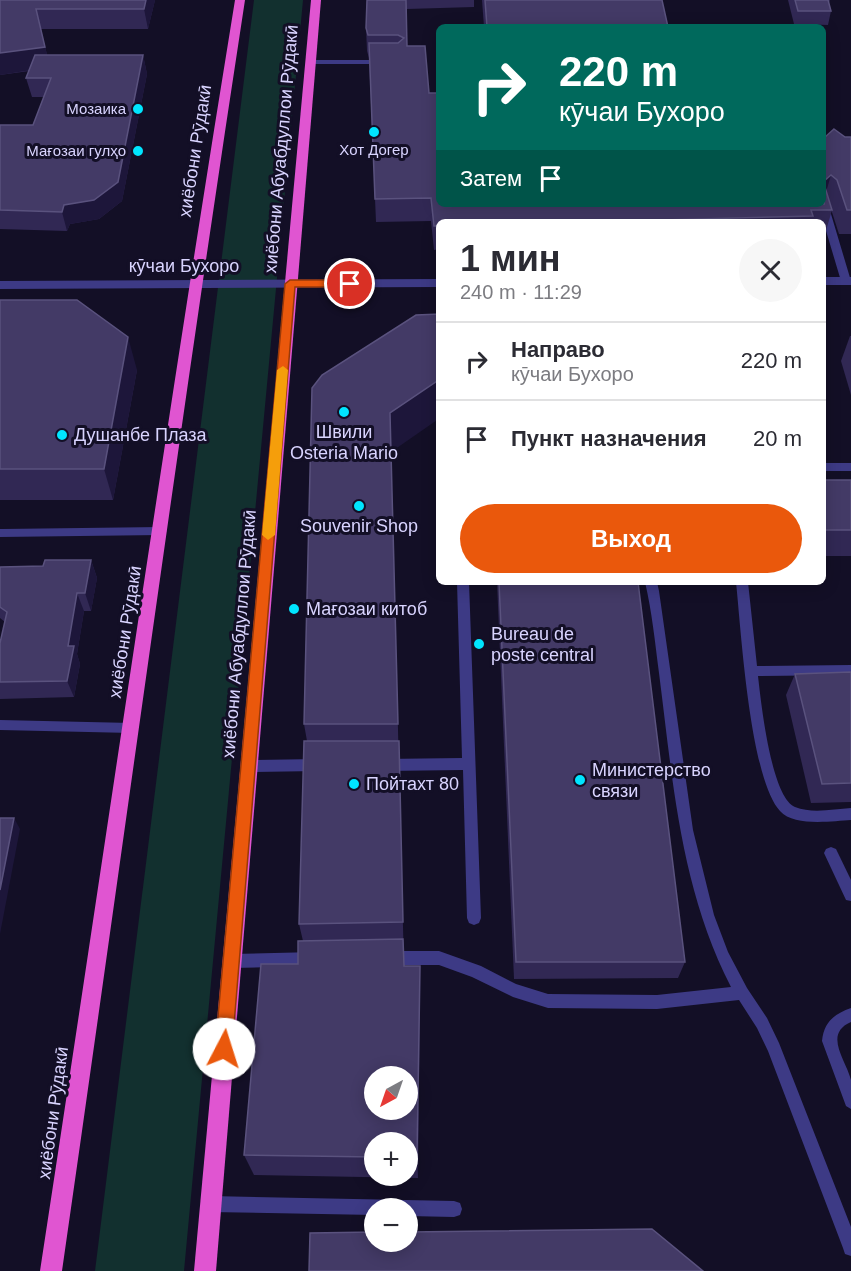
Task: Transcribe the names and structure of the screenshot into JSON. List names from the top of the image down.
{
  "streets": {
    "highway": ["хиёбони Абуабдуллои Рӯдакӣ", "хиёбони Рӯдакӣ"],
    "street": ["кӯчаи Бухоро"]
  },
  "crossings": [
    ["хиёбони Абуабдуллои Рӯдакӣ", "кӯчаи Бухоро"],
    ["хиёбони Рӯдакӣ", "кӯчаи Бухоро"]
  ],
  "places": [
    "Мозаика",
    "Хот Догер",
    "Мағозаи гулҳо",
    "Швили Osteria Mario",
    "Душанбе Плаза",
    "Souvenir Shop",
    "Мағозаи китоб",
    "Bureau de poste central",
    "Министерство связи",
    "Пойтахт 80"
  ],
  "north": "bottom left",
  "page": {
    "turn": ["220 m", "кӯчаи Бухоро"],
    "then": "Затем",
    "heading": ["1 мин", "240 m · 11:29"],
    "list": [
      {
        "name": "Направо",
        "note": "кӯчаи Бухоро",
        "value": "220 m"
      },
      {
        "name": "Пункт назначения",
        "value": "20 m"
      }
    ],
    "buttons": "Выход",
    "map_buttons": ["+", "−"]
  }
}
